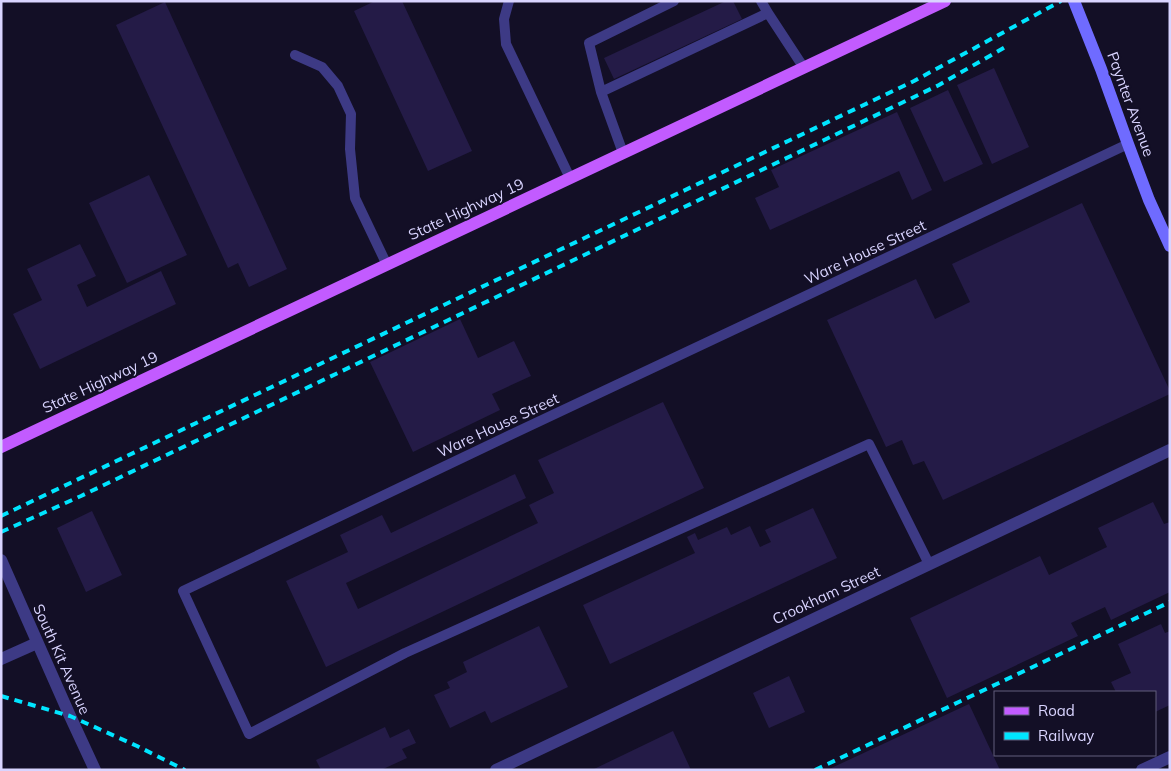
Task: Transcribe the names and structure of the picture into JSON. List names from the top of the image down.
{
  "streets": {
    "main road": ["State Highway 19"],
    "street": ["Paynter Avenue", "Crookham Street", "South Kit Avenue"],
    "lane": ["Ware House Street"]
  },
  "crossings": [
    ["Paynter Avenue", "Ware House Street"],
    ["Ware House Street", "Crookham Street"]
  ],
  "legend": ["Road", "Railway"]
}
